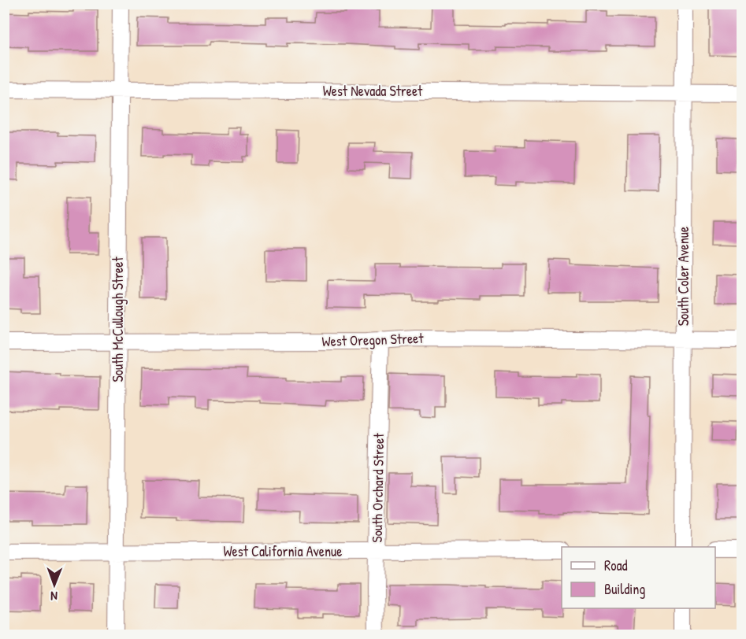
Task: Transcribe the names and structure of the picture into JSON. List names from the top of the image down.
{
  "streets": {
    "street": [
      "West Nevada Street",
      "South Coler Avenue",
      "South McCullough Street",
      "West Oregon Street",
      "South Orchard Street",
      "West California Avenue"
    ]
  },
  "crossings": [
    ["West Nevada Street", "South Coler Avenue"],
    ["West Nevada Street", "South McCullough Street"],
    ["South Coler Avenue", "West Oregon Street"],
    ["South McCullough Street", "West Oregon Street"],
    ["South McCullough Street", "West California Avenue"],
    ["West Oregon Street", "South Orchard Street"],
    ["South Orchard Street", "West California Avenue"]
  ],
  "legend": ["Road", "Building"],
  "north": "bottom"
}
